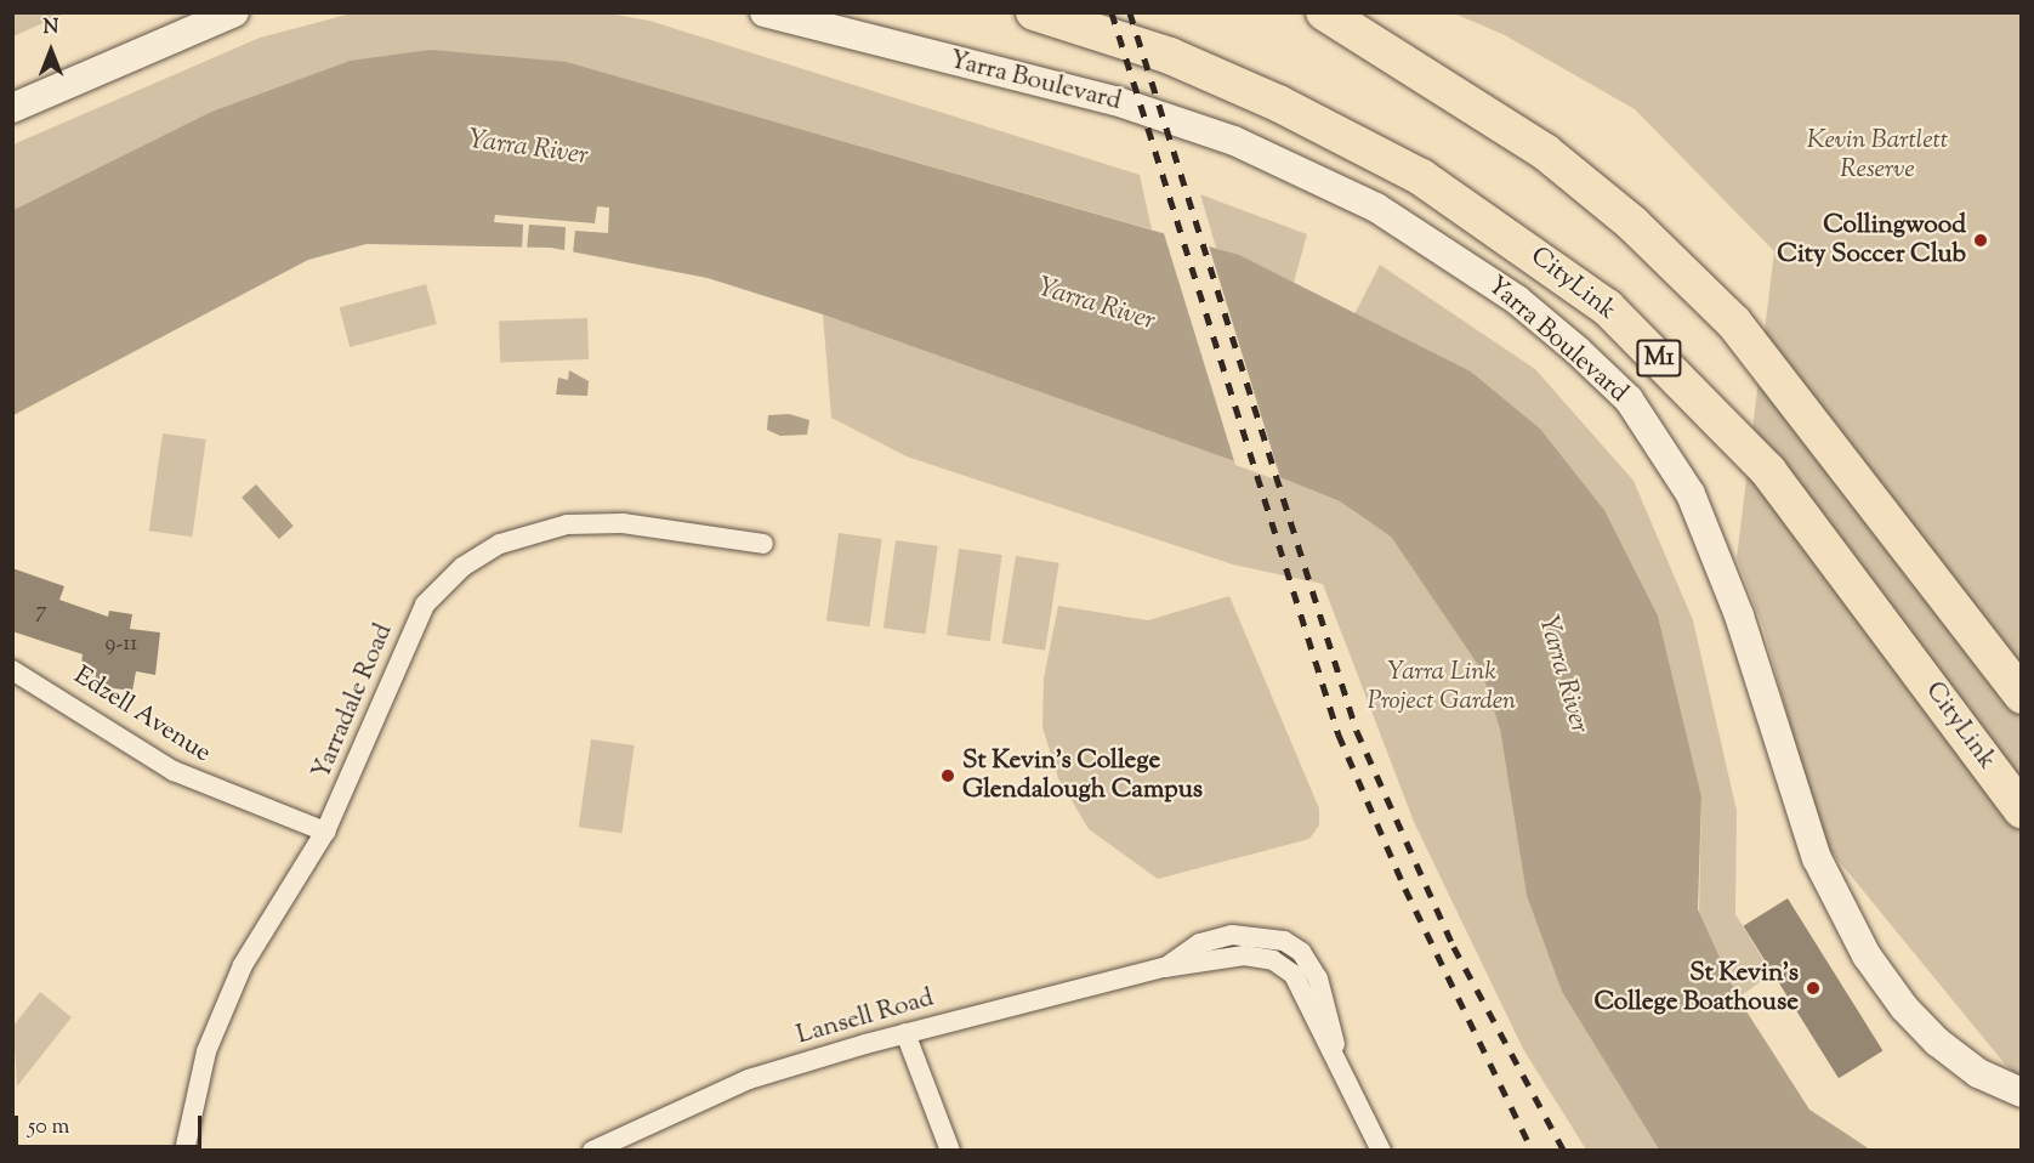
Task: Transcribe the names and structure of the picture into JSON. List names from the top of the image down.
{
  "streets": {
    "highway": ["CityLink", "M1"],
    "street": [
      "Yarra Boulevard",
      "Yarradale Road",
      "Edzell Avenue",
      "Lansell Road"
    ]
  },
  "crossings": [
    ["Yarradale Road", "Edzell Avenue"]
  ],
  "water": ["Yarra River"],
  "parks": ["Kevin Bartlett Reserve", "Yarra Link Project Garden"],
  "places": ["Collingwood City Soccer Club", "St Kevin's College Glendalough Campus", "St Kevin's College Boathouse"],
  "house_numbers": ["7", "9-11"],
  "scale_bar": "50 m",
  "north": "top"
}
